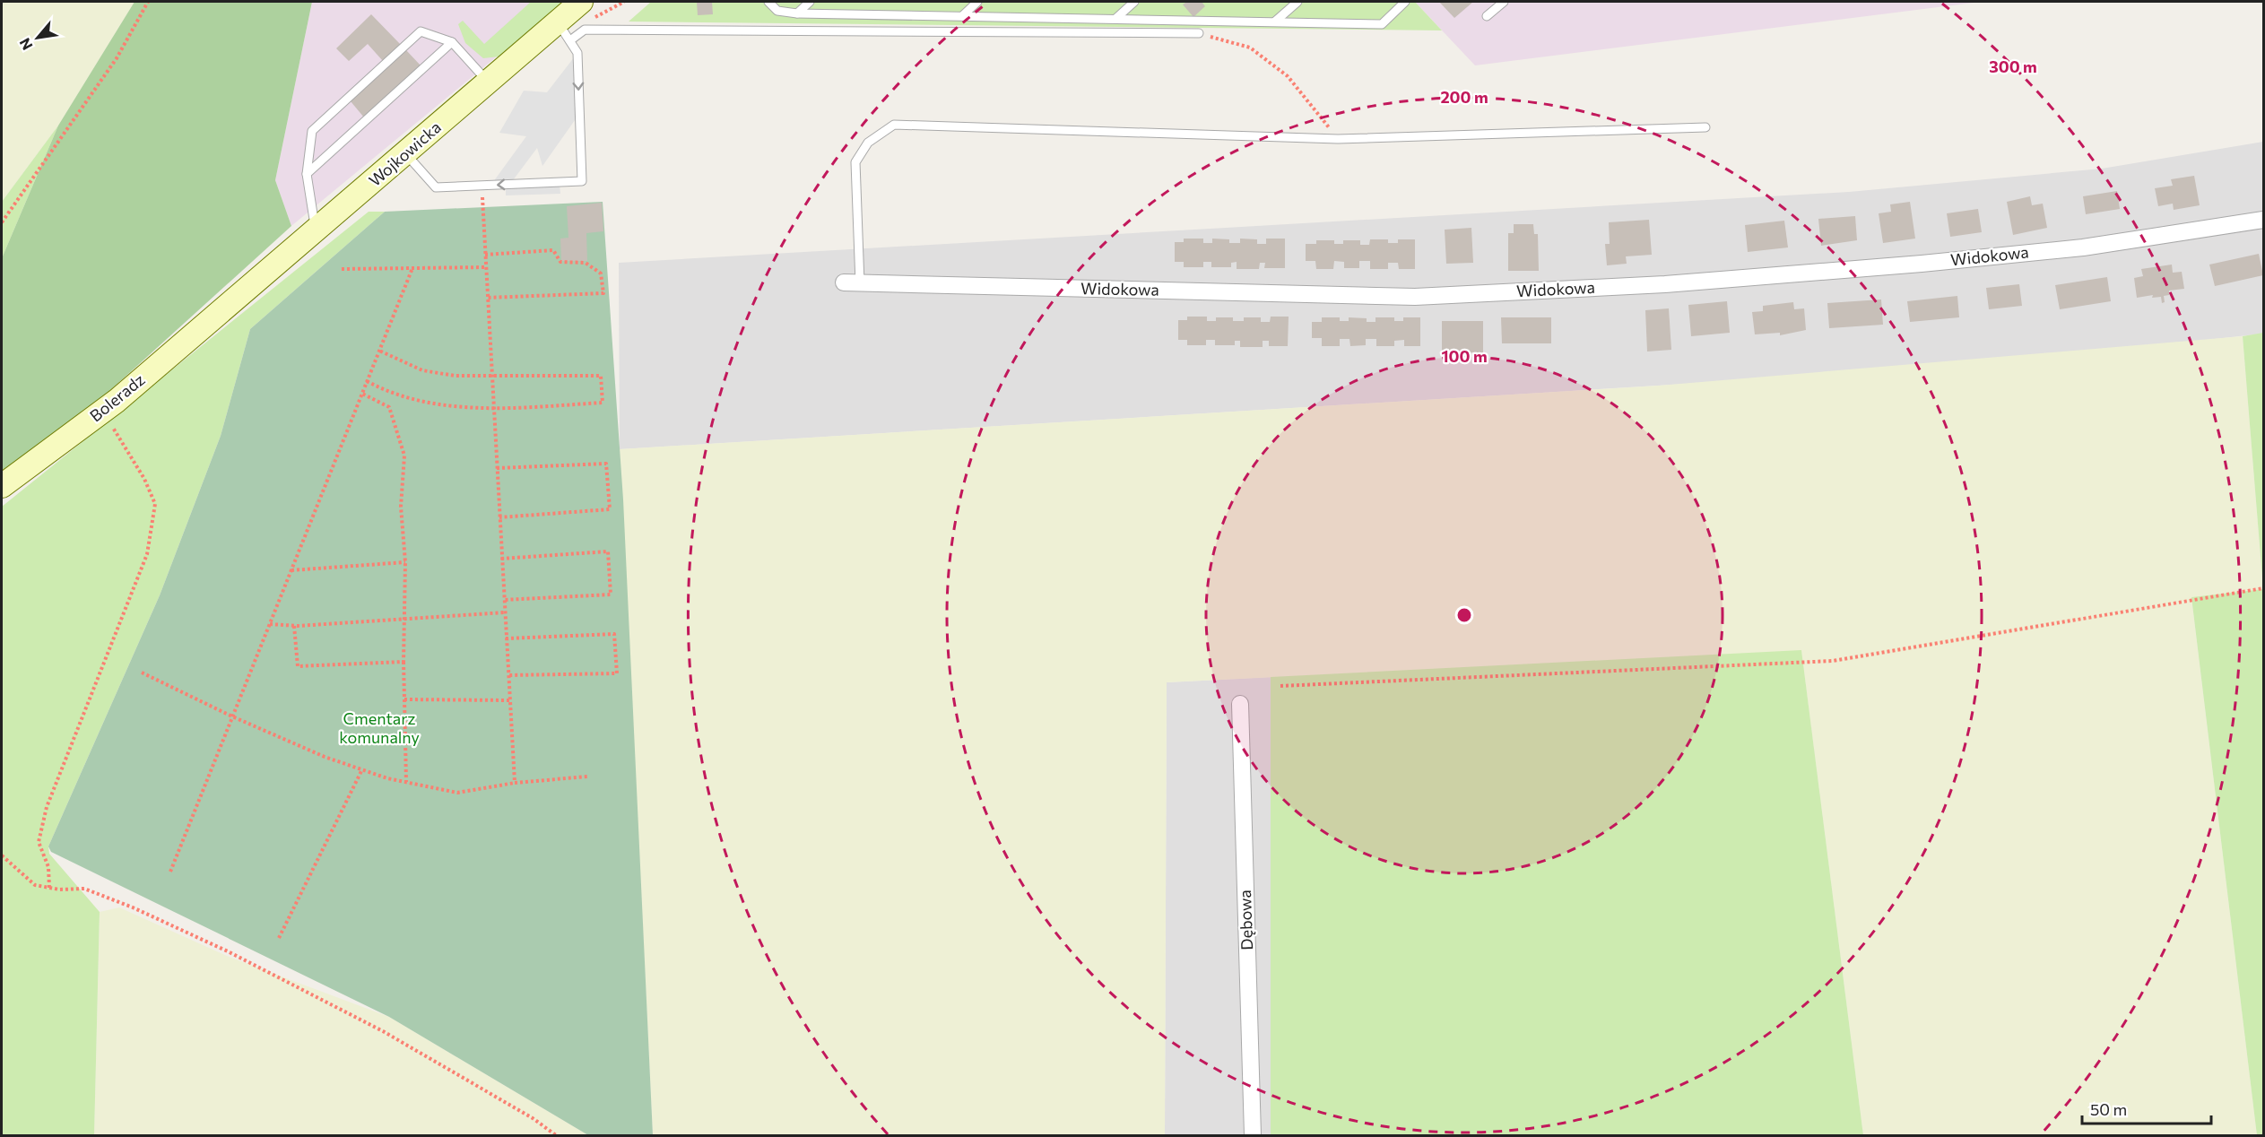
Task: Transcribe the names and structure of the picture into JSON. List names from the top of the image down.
{
  "streets": {
    "street": [
      "Wojkowicka",
      "Widokowa",
      "Boleradz",
      "Dębowa"
    ]
  },
  "crossings": [
    ["Wojkowicka", "Boleradz"]
  ],
  "parks": ["Cmentarz komunalny"],
  "scale_bar": "50 m",
  "north": "bottom left",
  "rings": ["300 m", "200 m", "100 m"]
}
